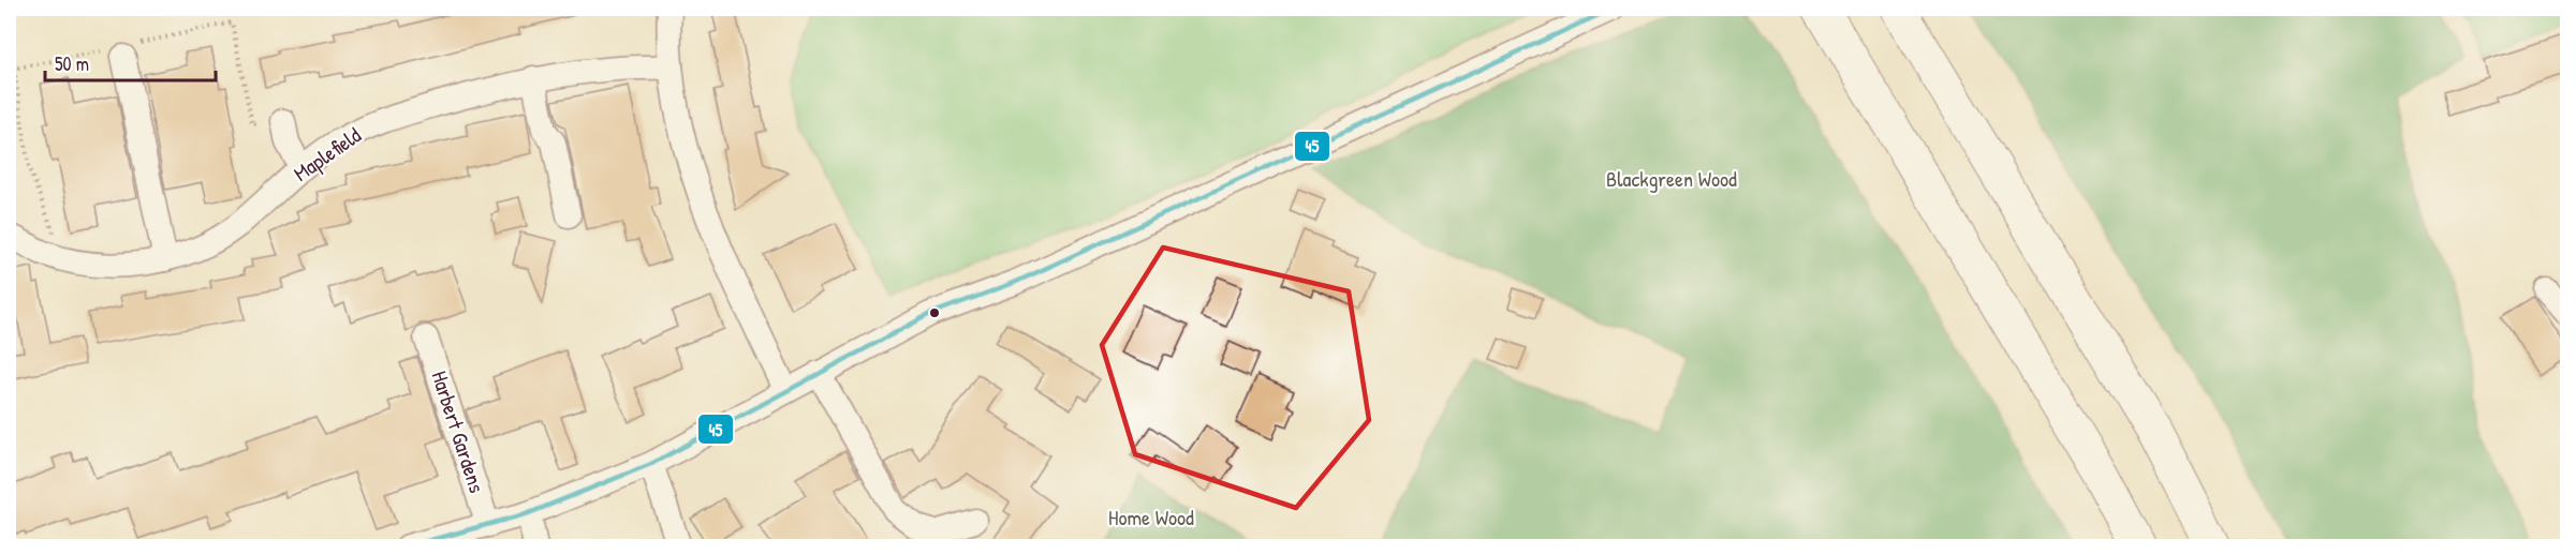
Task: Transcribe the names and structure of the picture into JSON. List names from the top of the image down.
{
  "streets": {
    "street": ["Maplefield", "Harbert Gardens"]
  },
  "parks": ["Blackgreen Wood", "Home Wood"],
  "lines": ["transit line 45"],
  "scale_bar": "50 m"
}
